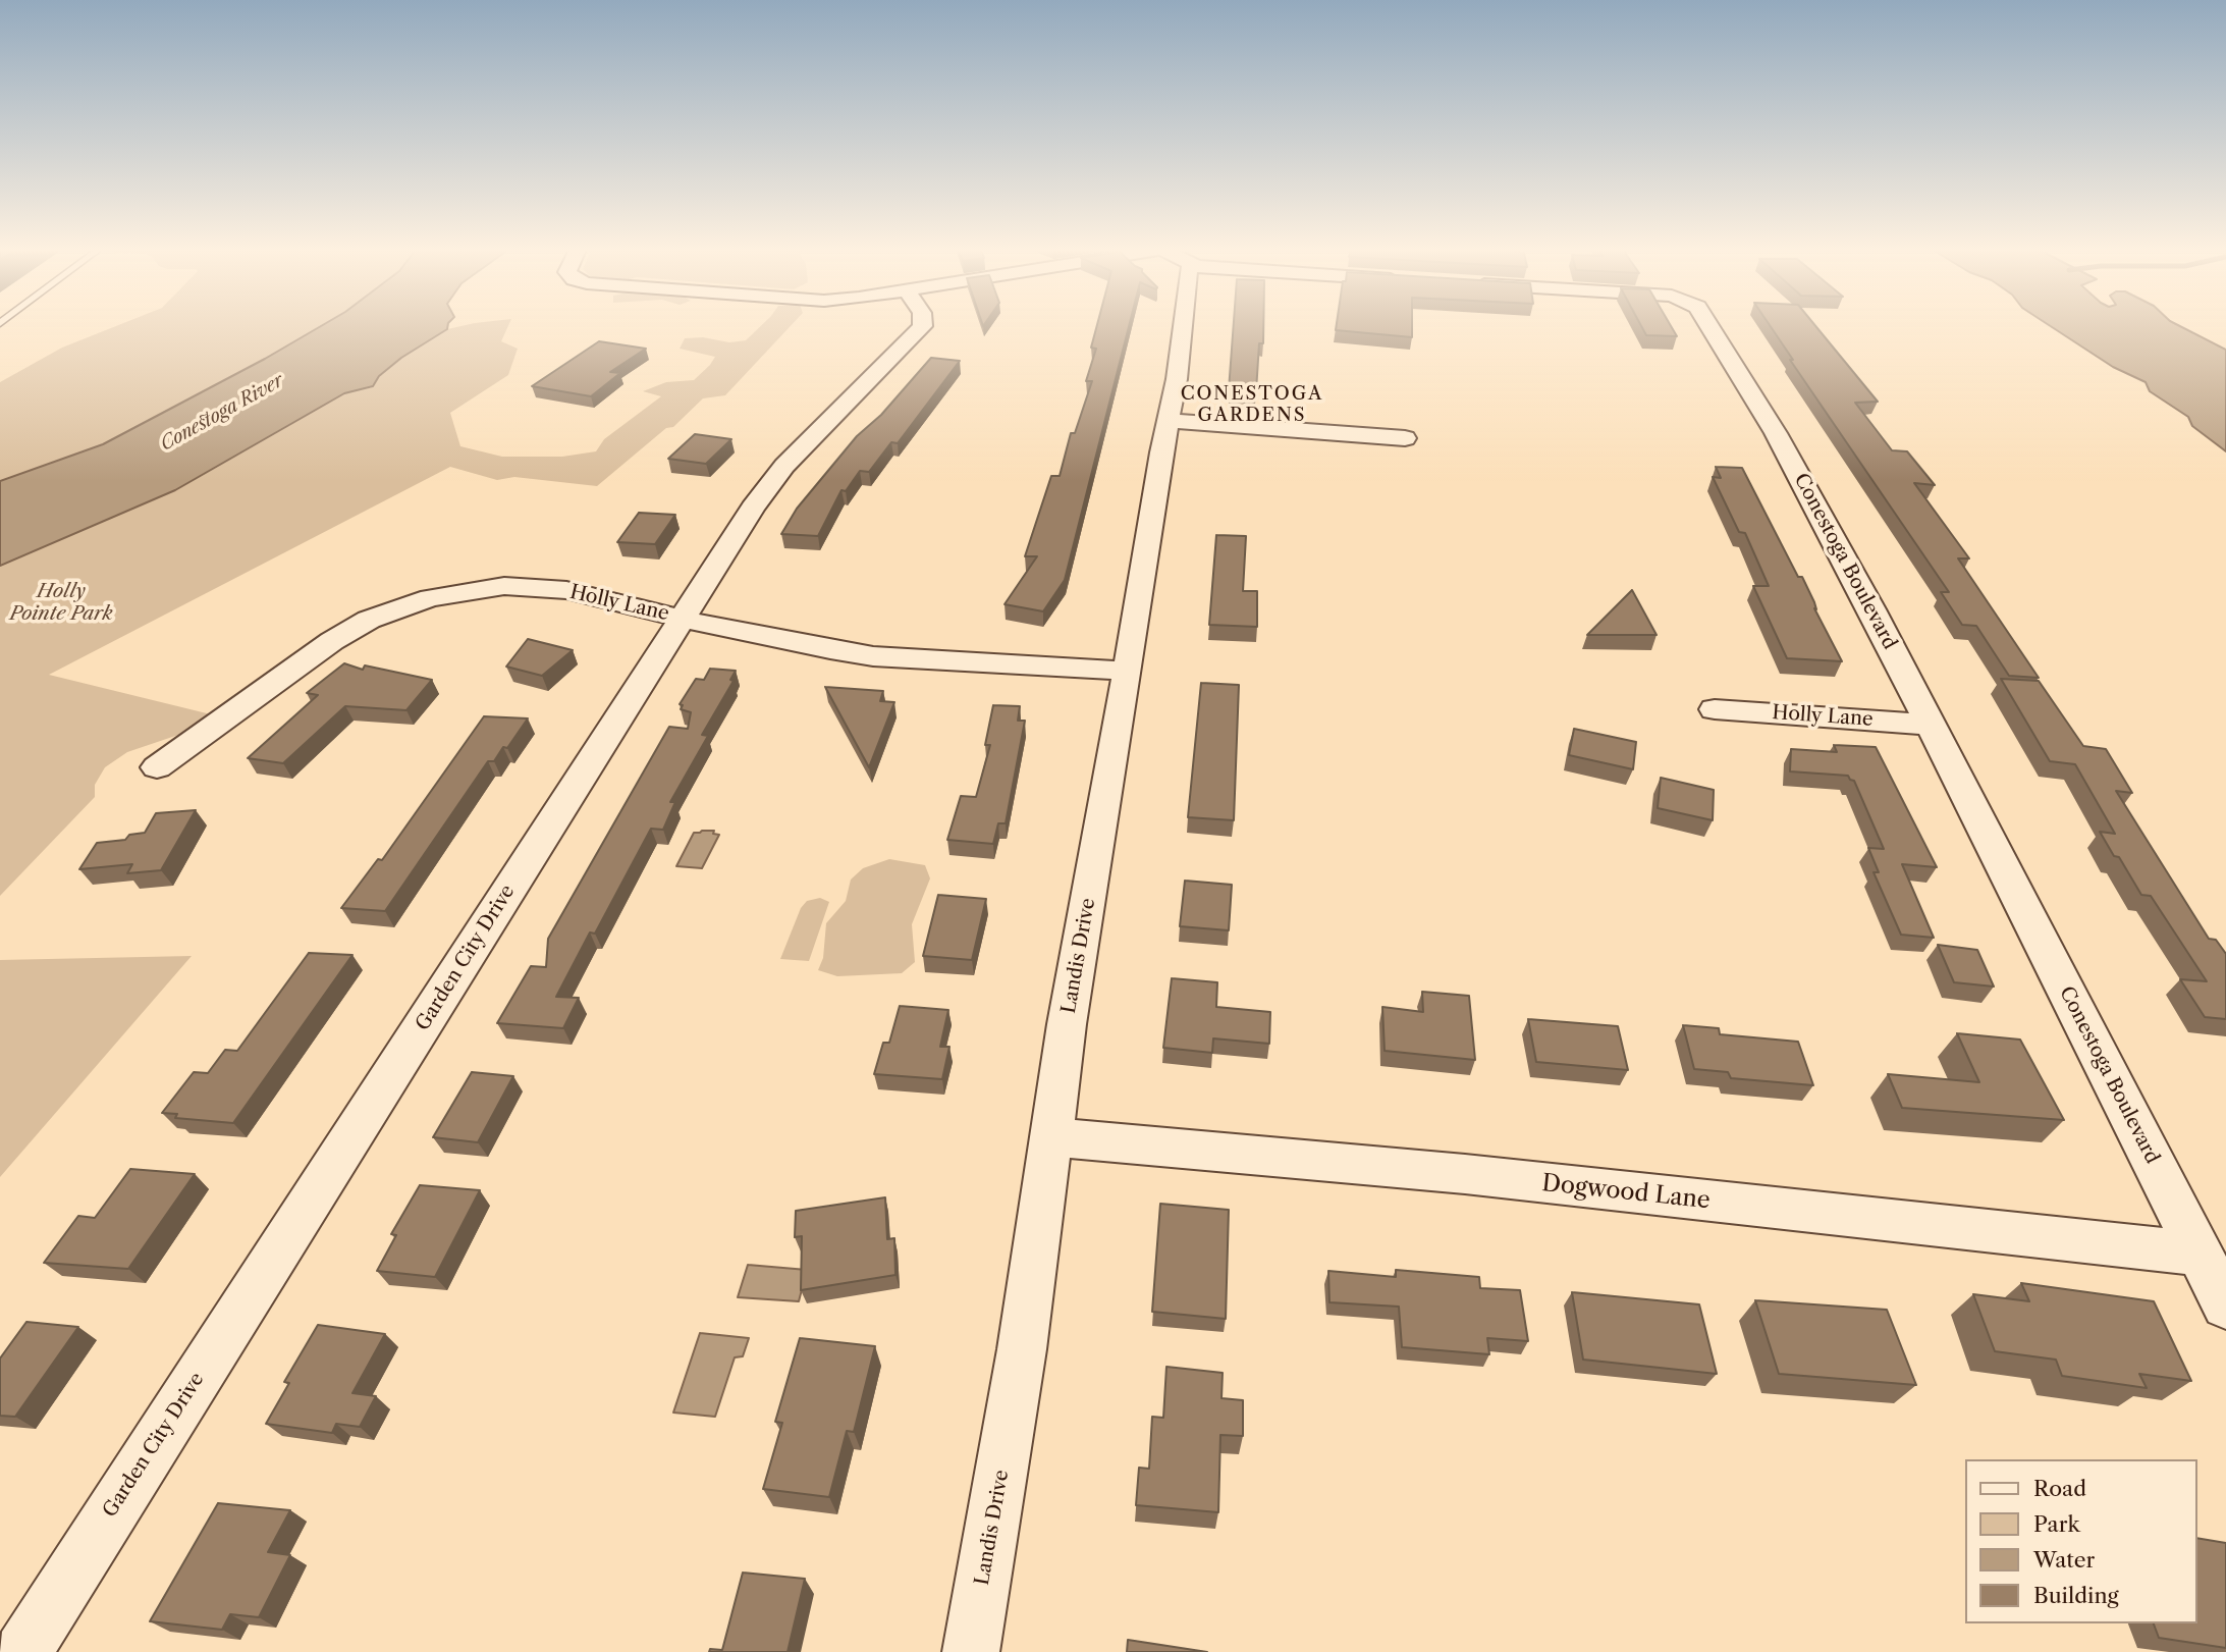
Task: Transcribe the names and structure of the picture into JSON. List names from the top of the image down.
{
  "streets": {
    "street": [
      "Conestoga Boulevard",
      "Holly Lane",
      "Landis Drive",
      "Garden City Drive",
      "Dogwood Lane"
    ]
  },
  "crossings": [
    ["Conestoga Boulevard", "Holly Lane"],
    ["Conestoga Boulevard", "Dogwood Lane"],
    ["Holly Lane", "Landis Drive"],
    ["Holly Lane", "Garden City Drive"],
    ["Landis Drive", "Dogwood Lane"]
  ],
  "districts": ["CONESTOGA GARDENS"],
  "water": ["Conestoga River"],
  "parks": ["Holly Pointe Park"],
  "legend": [
    "Road",
    "Park",
    "Water",
    "Building"
  ]
}
